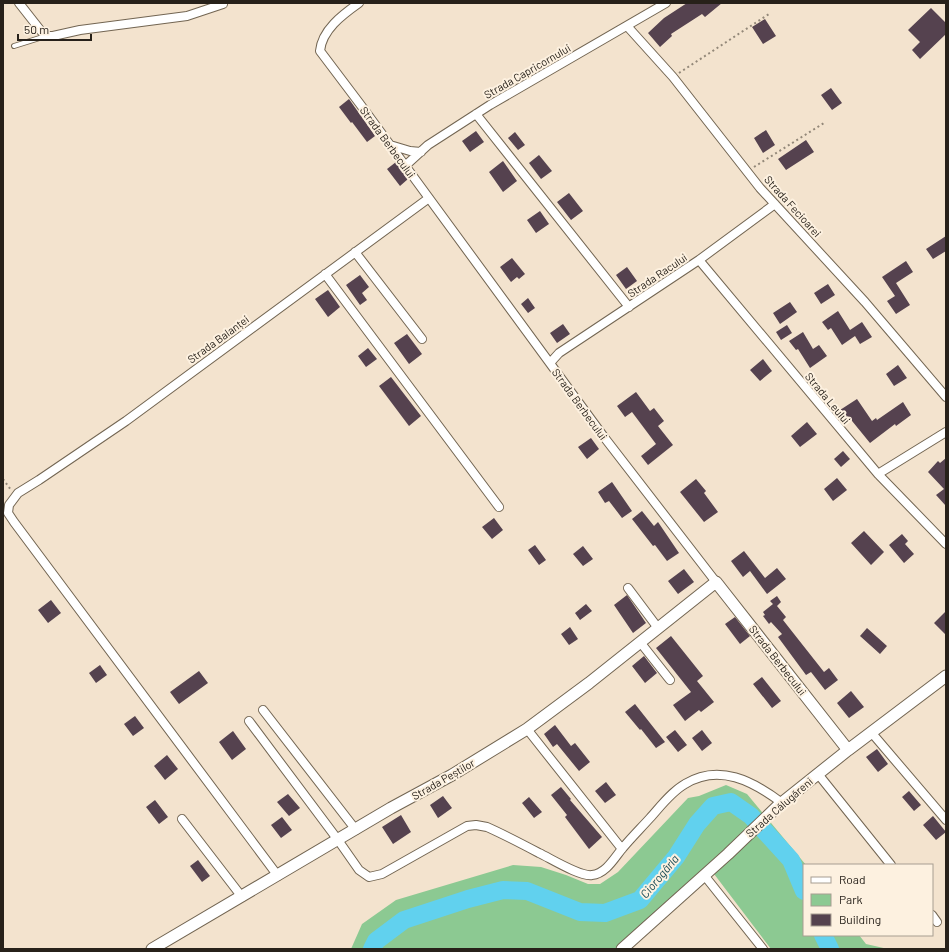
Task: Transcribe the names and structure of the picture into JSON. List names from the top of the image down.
{
  "streets": {
    "street": [
      "Strada Capricornului",
      "Strada Berbecului",
      "Strada Fecioarei",
      "Strada Racului",
      "Strada Balanței",
      "Strada Leului",
      "Strada Peștilor",
      "Strada Călugăreni"
    ]
  },
  "crossings": [
    ["Strada Capricornului", "Strada Berbecului"],
    ["Strada Capricornului", "Strada Fecioarei"],
    ["Strada Berbecului", "Strada Racului"],
    ["Strada Berbecului", "Strada Balanței"],
    ["Strada Berbecului", "Strada Peștilor"],
    ["Strada Berbecului", "Strada Călugăreni"],
    ["Strada Fecioarei", "Strada Racului"],
    ["Strada Racului", "Strada Leului"]
  ],
  "water": ["Ciorogârla"],
  "legend": ["Road", "Park", "Building"],
  "scale_bar": "50 m"
}
